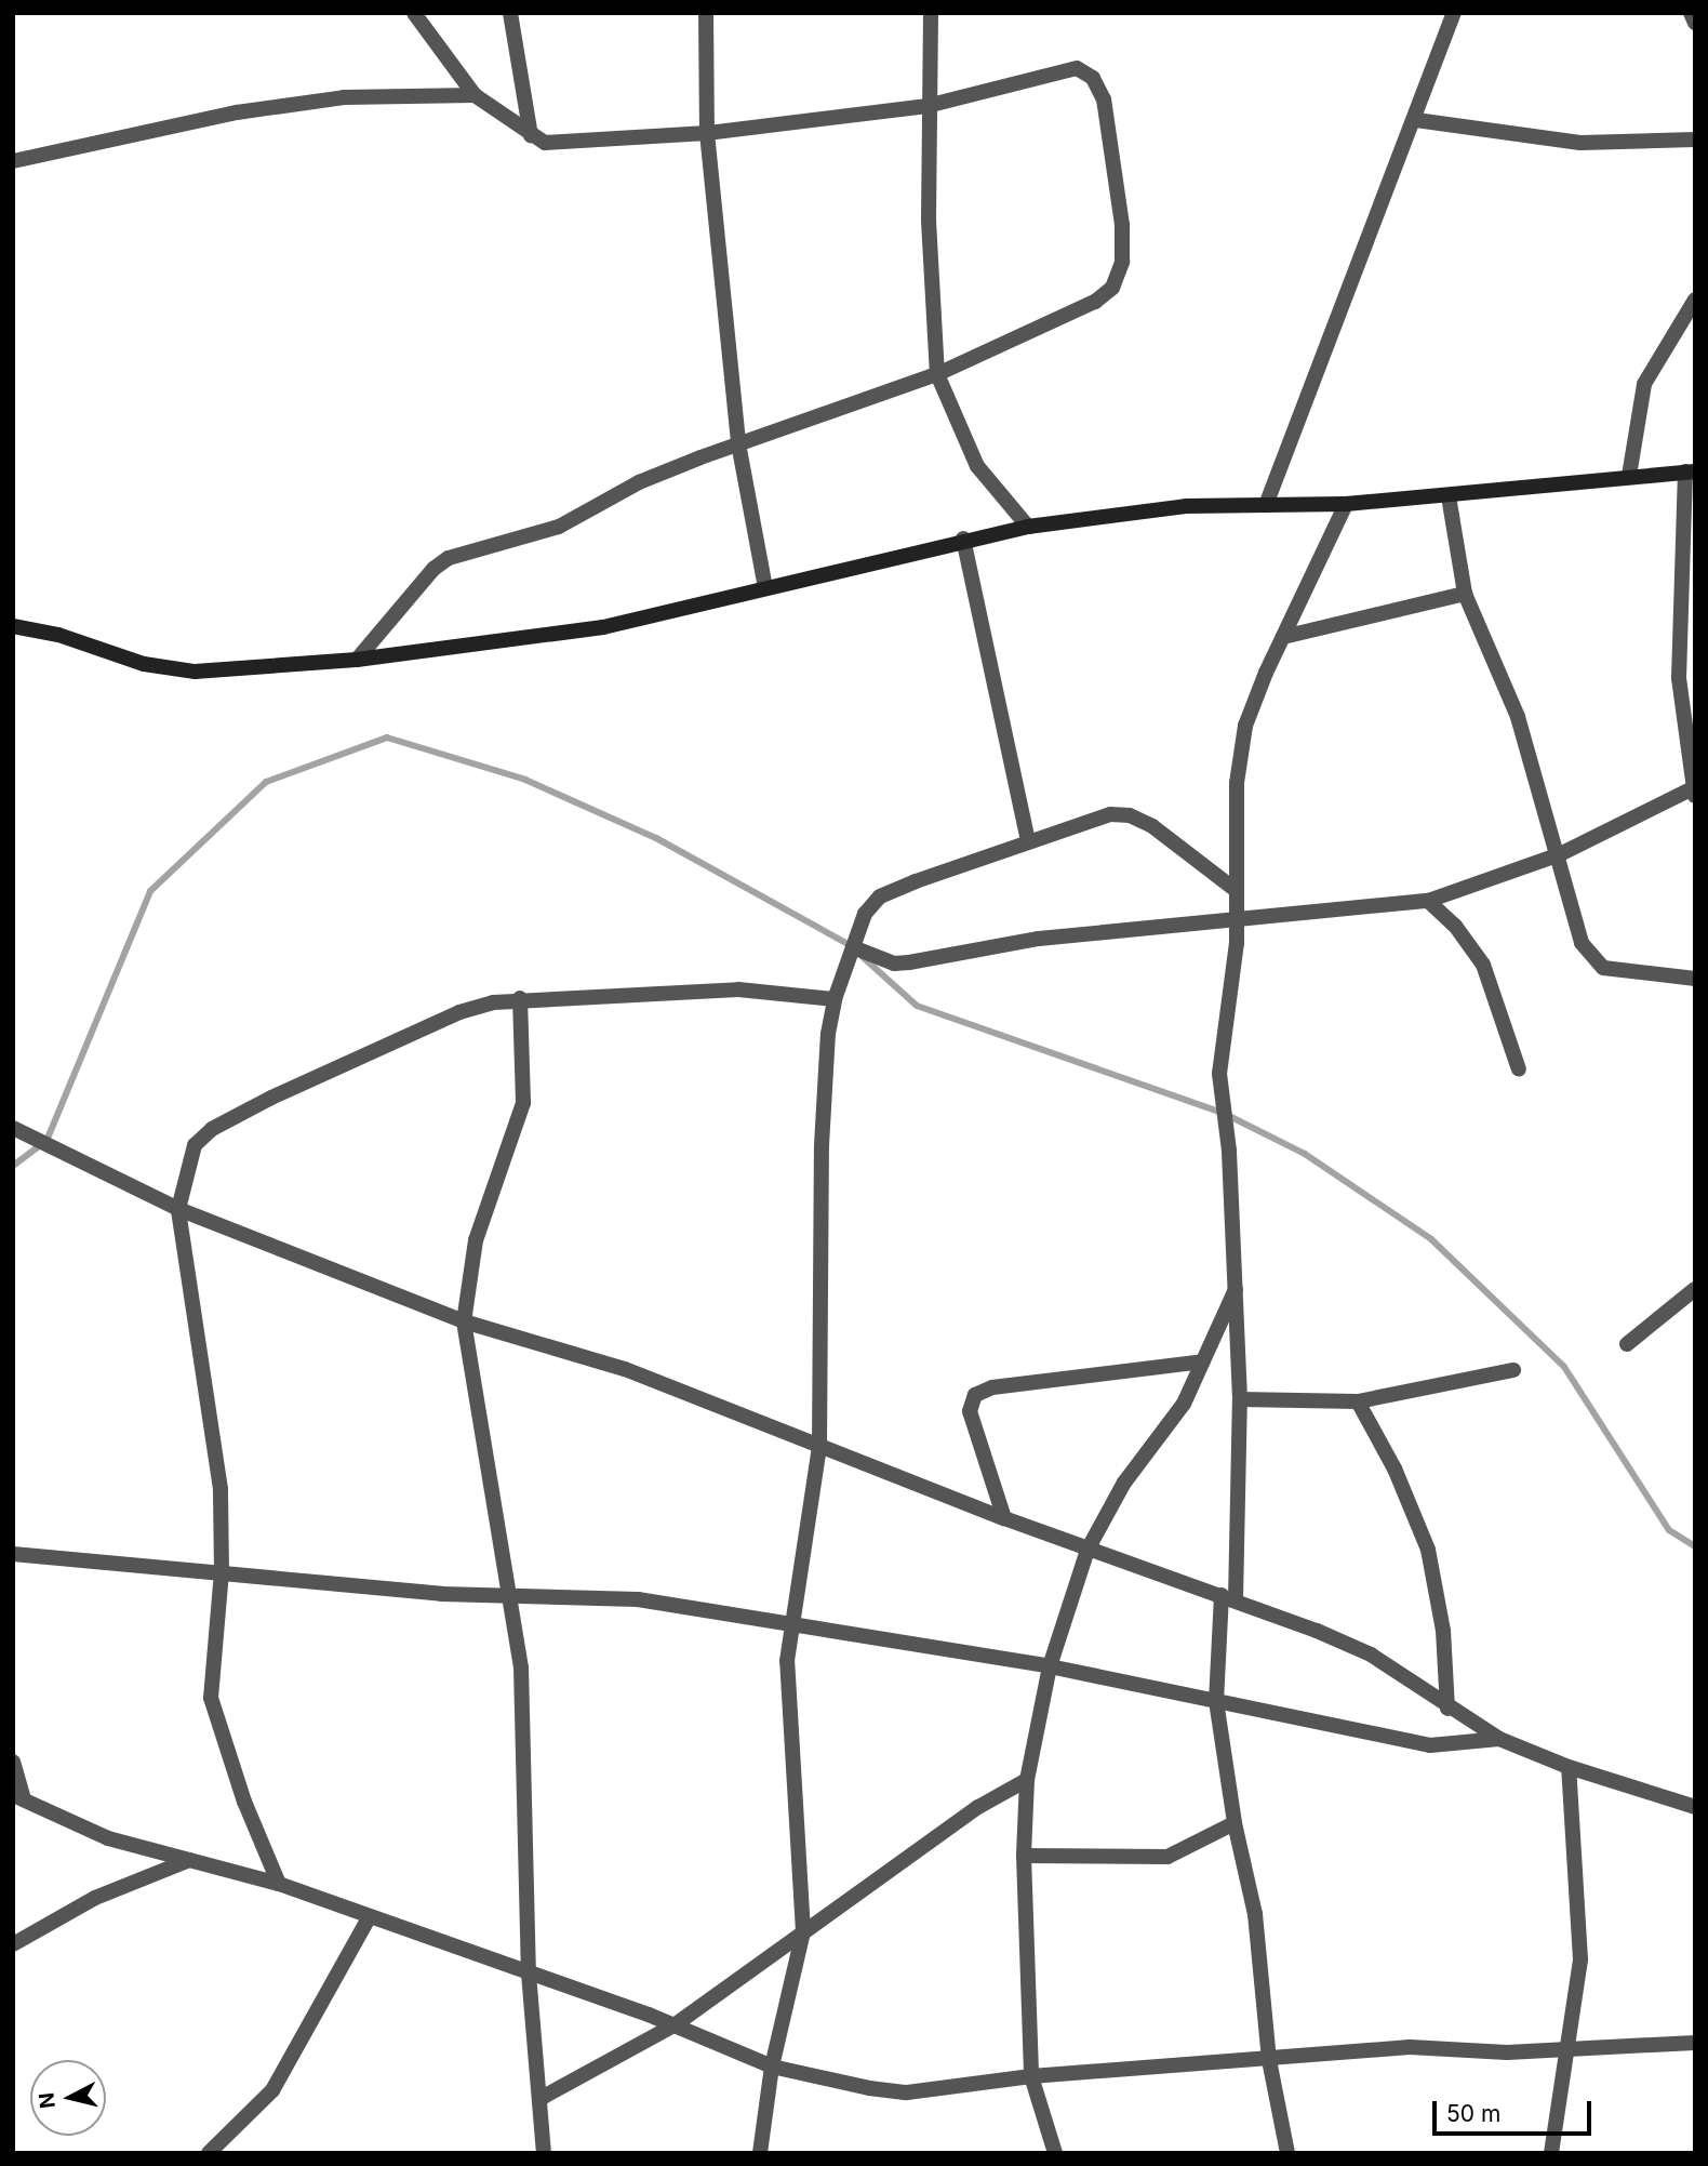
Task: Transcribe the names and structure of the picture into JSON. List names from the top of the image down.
{
  "scale_bar": "50 m",
  "north": "left"
}
